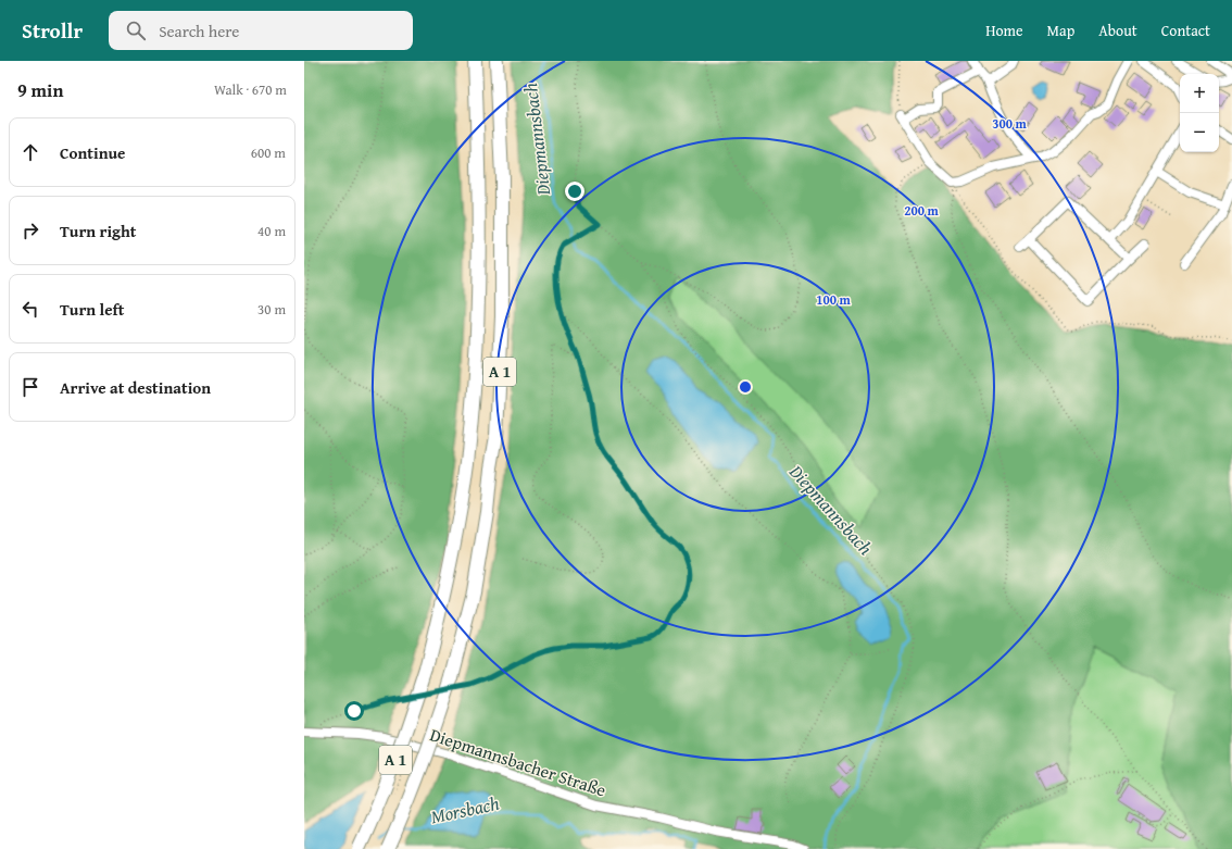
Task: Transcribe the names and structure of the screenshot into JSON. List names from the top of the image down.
{
  "streets": {
    "highway": ["A 1"],
    "street": ["Diepmannsbacher Straße"]
  },
  "water": ["Diepmannsbach", "Morsbach"],
  "page": {
    "header": "Strollr",
    "search": "Search here",
    "nav": [
      "Home",
      "Map",
      "About",
      "Contact"
    ],
    "heading": ["9 min", "Walk · 670 m"],
    "map_buttons": ["+", "−"],
    "list": [
      ["Continue", "600 m"],
      ["Turn right", "40 m"],
      ["Turn left", "30 m"],
      "Arrive at destination"
    ]
  },
  "rings": ["300 m", "200 m", "100 m"]
}
